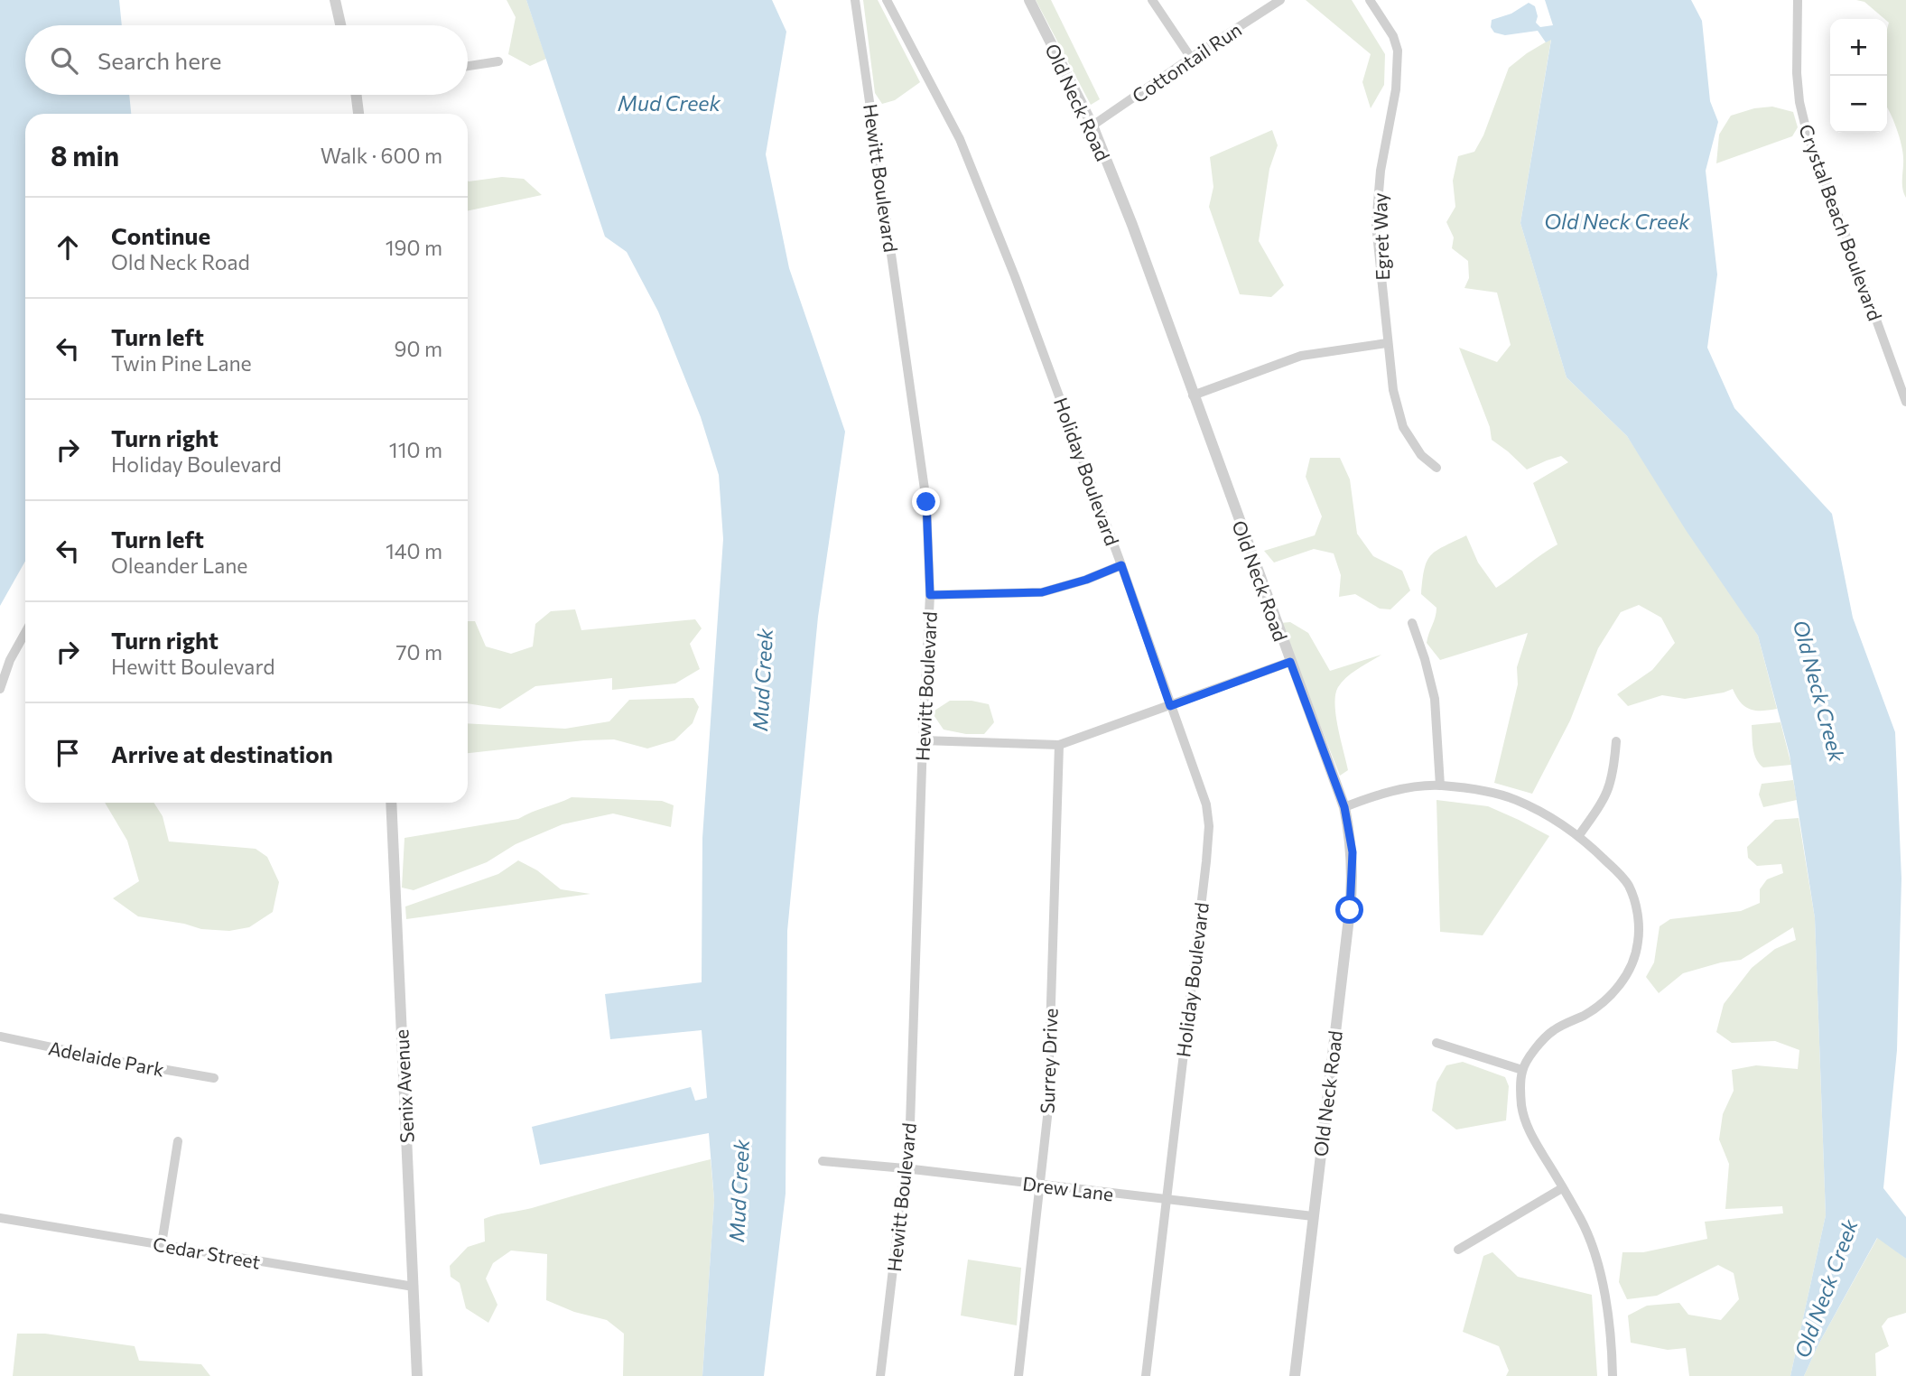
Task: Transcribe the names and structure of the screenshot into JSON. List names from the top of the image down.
{
  "streets": {
    "street": [
      "Cottontail Run",
      "Old Neck Road",
      "Hewitt Boulevard",
      "Crystal Beach Boulevard",
      "Egret Way",
      "Holiday Boulevard",
      "Adelaide Park",
      "Surrey Drive",
      "Senix Avenue",
      "Drew Lane",
      "Cedar Street"
    ]
  },
  "crossings": [
    ["Cottontail Run", "Old Neck Road"],
    ["Old Neck Road", "Drew Lane"],
    ["Hewitt Boulevard", "Drew Lane"],
    ["Holiday Boulevard", "Drew Lane"],
    ["Surrey Drive", "Drew Lane"],
    ["Senix Avenue", "Cedar Street"]
  ],
  "water": ["Mud Creek", "Old Neck Creek"],
  "page": {
    "map_buttons": ["+", "−"],
    "search": "Search here",
    "heading": ["8 min", "Walk · 600 m"],
    "list": [
      ["Continue", "Old Neck Road", "190 m"],
      ["Turn left", "Twin Pine Lane", "90 m"],
      ["Turn right", "Holiday Boulevard", "110 m"],
      ["Turn left", "Oleander Lane", "140 m"],
      ["Turn right", "Hewitt Boulevard", "70 m"],
      "Arrive at destination"
    ]
  }
}
